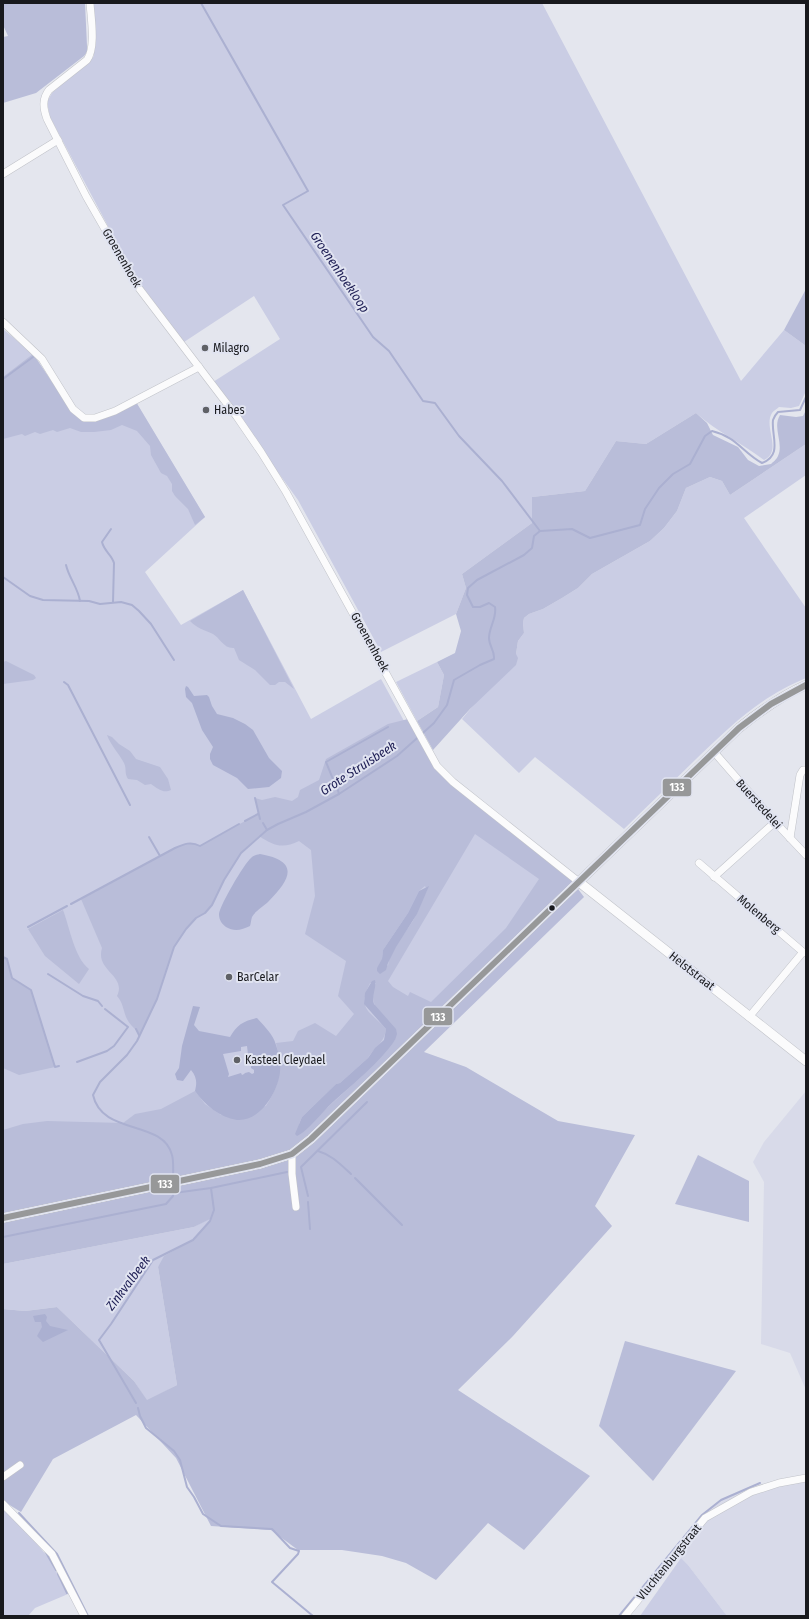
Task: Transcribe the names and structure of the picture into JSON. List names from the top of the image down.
{
  "streets": {
    "street": [
      "Groenenhoek",
      "Buerstedelei",
      "Molenberg",
      "Helststraat",
      "Vluchtenburgstraat"
    ]
  },
  "crossings": [
    ["Groenenhoek", "Helststraat"],
    ["Molenberg", "Helststraat"]
  ],
  "water": ["Groenenhoekloop", "Grote Struisbeek", "Zinkvalbeek"],
  "places": [
    "Milagro",
    "Habes",
    "BarCelar",
    "Kasteel Cleydael"
  ],
  "lines": ["transit line 133"]
}
